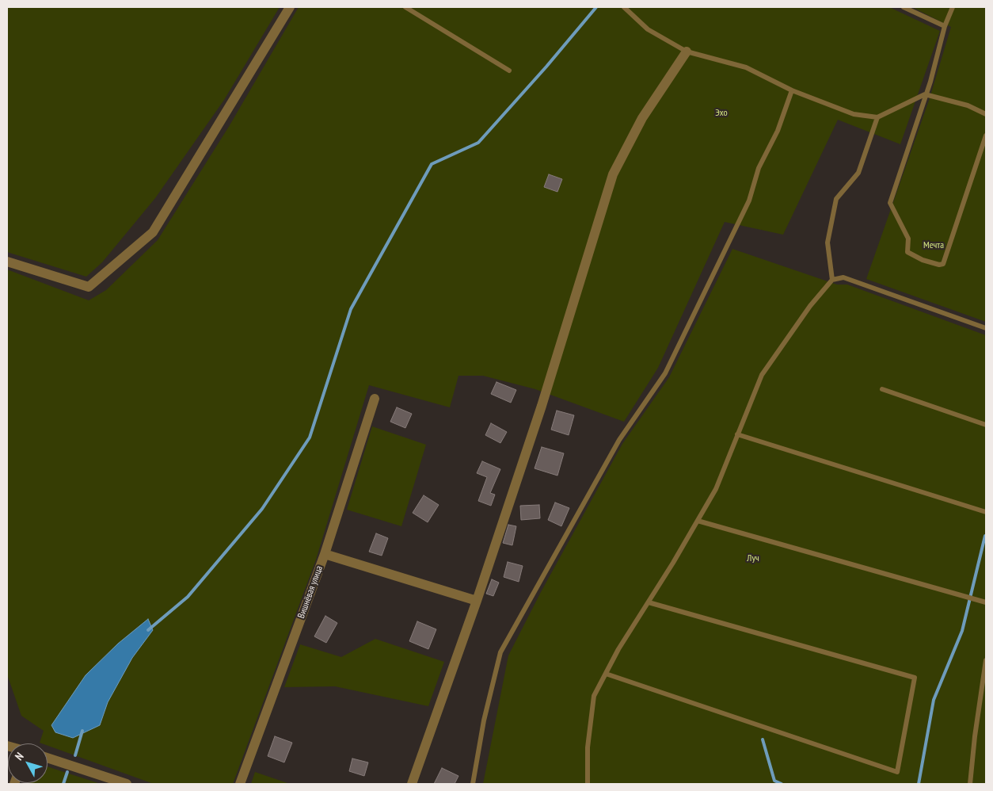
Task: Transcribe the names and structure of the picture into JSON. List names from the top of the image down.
{
  "streets": {
    "street": ["Вишнёвая улица"]
  },
  "parks": ["Эхо", "Мечта", "Луч"],
  "north": "top left"
}
